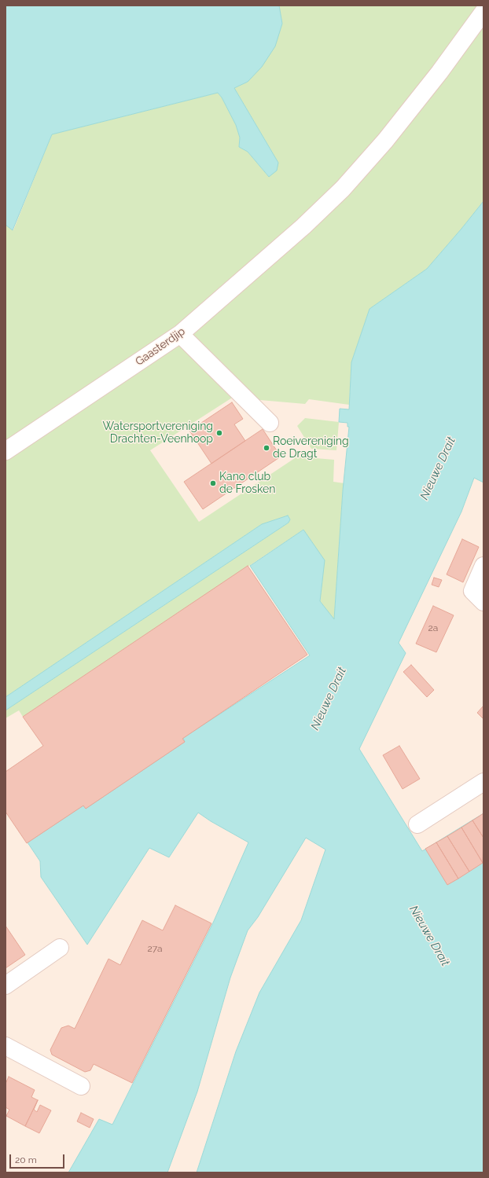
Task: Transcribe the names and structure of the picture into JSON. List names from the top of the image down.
{
  "streets": {
    "street": ["Gaasterdjip"]
  },
  "water": ["Nieuwe Drait"],
  "places": ["Watersportvereniging Drachten-Veenhoop", "Roeivereniging de Dragt", "Kano club de Frosken"],
  "house_numbers": ["2a", "27a"],
  "scale_bar": "20 m"
}
